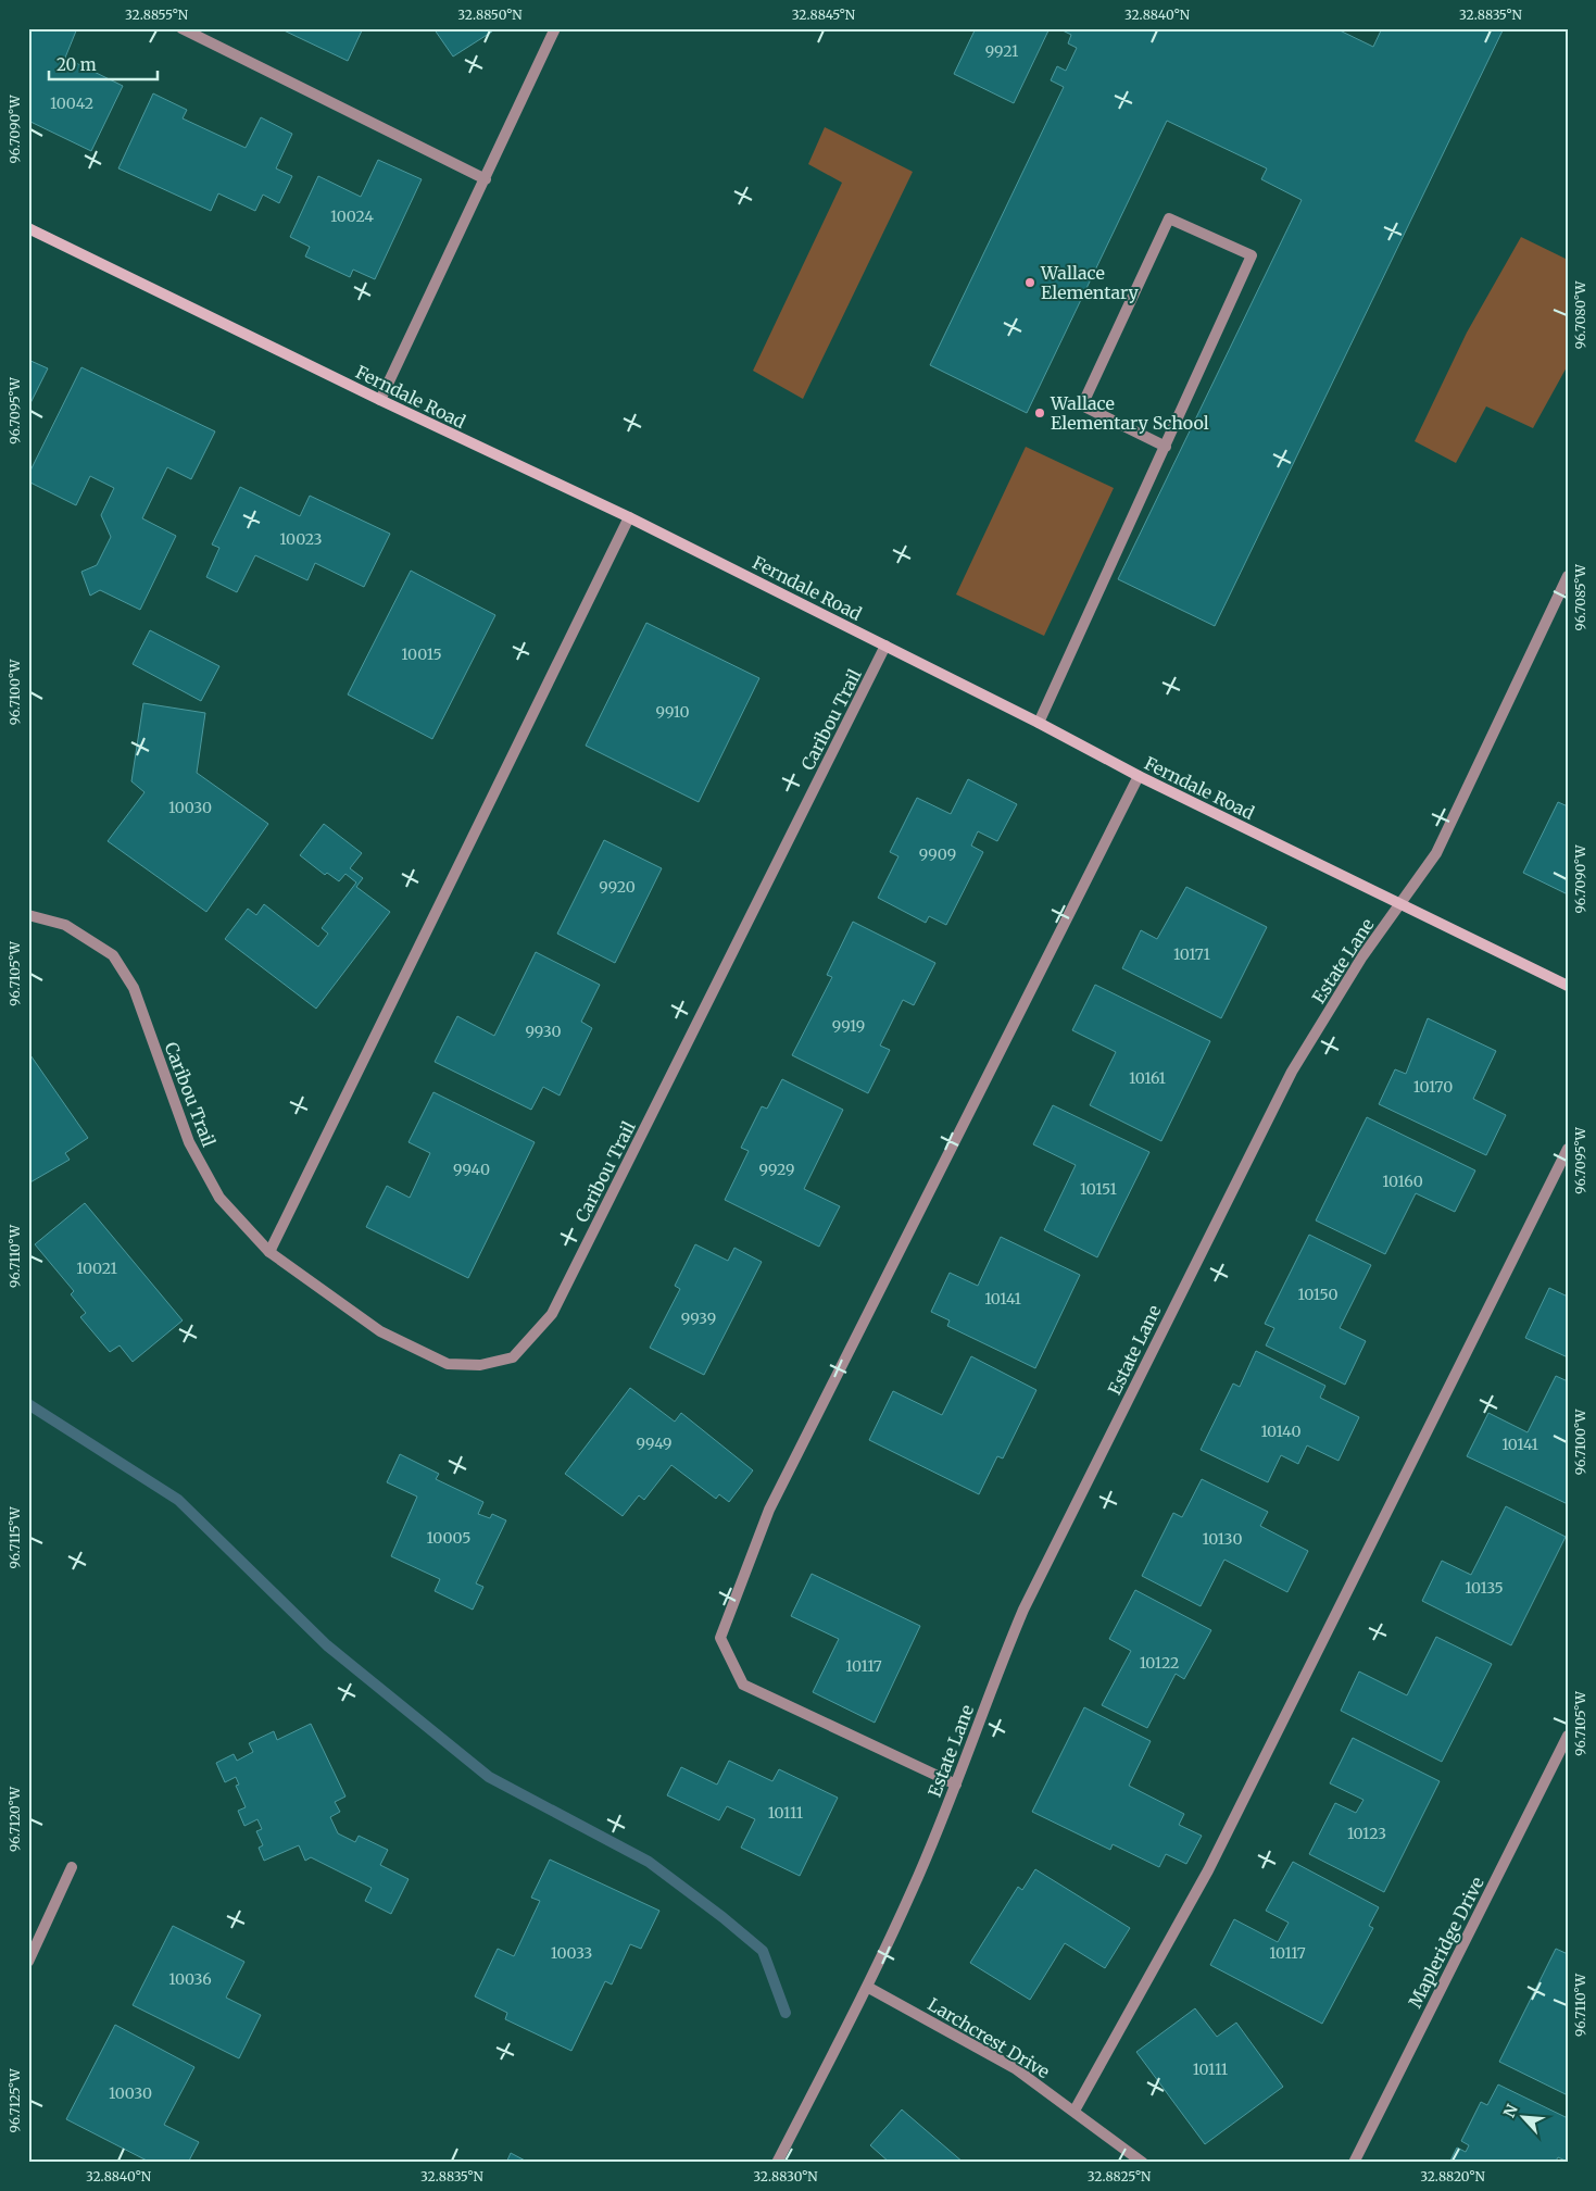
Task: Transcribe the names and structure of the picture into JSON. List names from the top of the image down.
{
  "streets": {
    "street": [
      "Ferndale Road",
      "Caribou Trail",
      "Estate Lane",
      "Mapleridge Drive",
      "Larchcrest Drive"
    ]
  },
  "crossings": [
    ["Ferndale Road", "Caribou Trail"],
    ["Ferndale Road", "Estate Lane"],
    ["Estate Lane", "Larchcrest Drive"]
  ],
  "places": ["Wallace Elementary", "Wallace Elementary School"],
  "house_numbers": [
    "9921",
    "10042",
    "10024",
    "10023",
    "10015",
    "9910",
    "10030",
    "9909",
    "9920",
    "10171",
    "9919",
    "9930",
    "10161",
    "10170",
    "9940",
    "9929",
    "10160",
    "10151",
    "10021",
    "10150",
    "10141",
    "9939",
    "10140",
    "9949",
    "10141",
    "10005",
    "10130",
    "10135",
    "10122",
    "10117",
    "10111",
    "10123",
    "10033",
    "10117",
    "10036",
    "10111",
    "10030"
  ],
  "scale_bar": "20 m",
  "north": "top left",
  "coordinates": [
    "32.8855°N",
    "32.8850°N",
    "32.8845°N",
    "32.8840°N",
    "32.8835°N",
    "96.7090°W",
    "96.7080°W",
    "96.7095°W",
    "96.7085°W",
    "96.7100°W",
    "96.7105°W",
    "96.7110°W",
    "96.7115°W",
    "96.7120°W",
    "96.7125°W",
    "32.8830°N",
    "32.8825°N",
    "32.8820°N"
  ]
}
